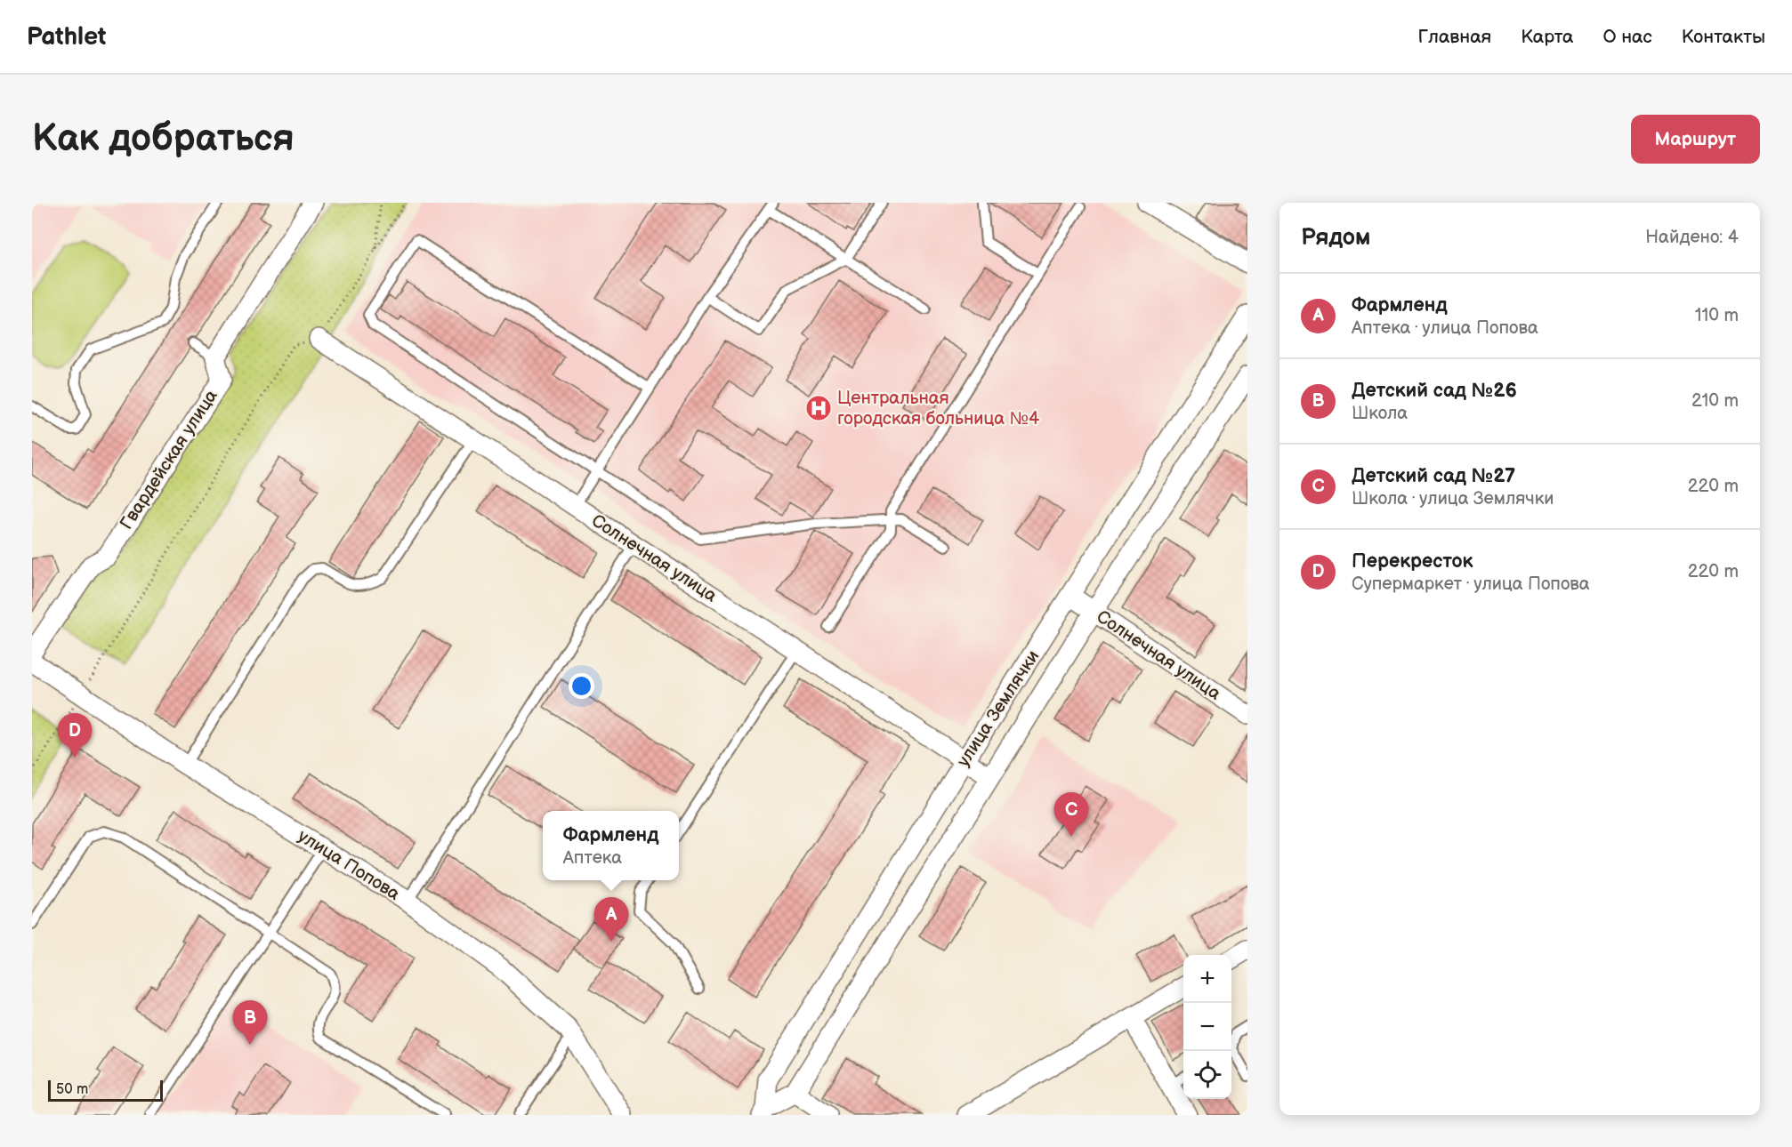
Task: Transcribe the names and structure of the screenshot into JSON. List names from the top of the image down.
{
  "streets": {
    "street": [
      "Гвардейская улица",
      "Солнечная улица",
      "улица Землячки",
      "улица Попова"
    ]
  },
  "crossings": [
    ["Солнечная улица", "улица Землячки"]
  ],
  "places": {
    "hospital": ["Центральная городская больница №4"]
  },
  "scale_bar": "50 m",
  "page": {
    "header": "Pathlet",
    "nav": [
      "Главная",
      "Карта",
      "О нас",
      "Контакты"
    ],
    "buttons": "Маршрут",
    "title": "Как добраться",
    "heading": ["Рядом", "Найдено: 4"],
    "list": [
      {
        "mark": "A",
        "name": "Фармленд",
        "note": "Аптека · улица Попова",
        "value": "110 m"
      },
      {
        "mark": "B",
        "name": "Детский сад №26",
        "note": "Школа",
        "value": "210 m"
      },
      {
        "mark": "C",
        "name": "Детский сад №27",
        "note": "Школа · улица Землячки",
        "value": "220 m"
      },
      {
        "mark": "D",
        "name": "Перекресток",
        "note": "Супермаркет · улица Попова",
        "value": "220 m"
      }
    ],
    "pins": [
      "D",
      "C",
      "A",
      "B"
    ],
    "popup": ["Фармленд", "Аптека"],
    "map_buttons": ["+", "−"],
    "scale": "50 m"
  }
}
